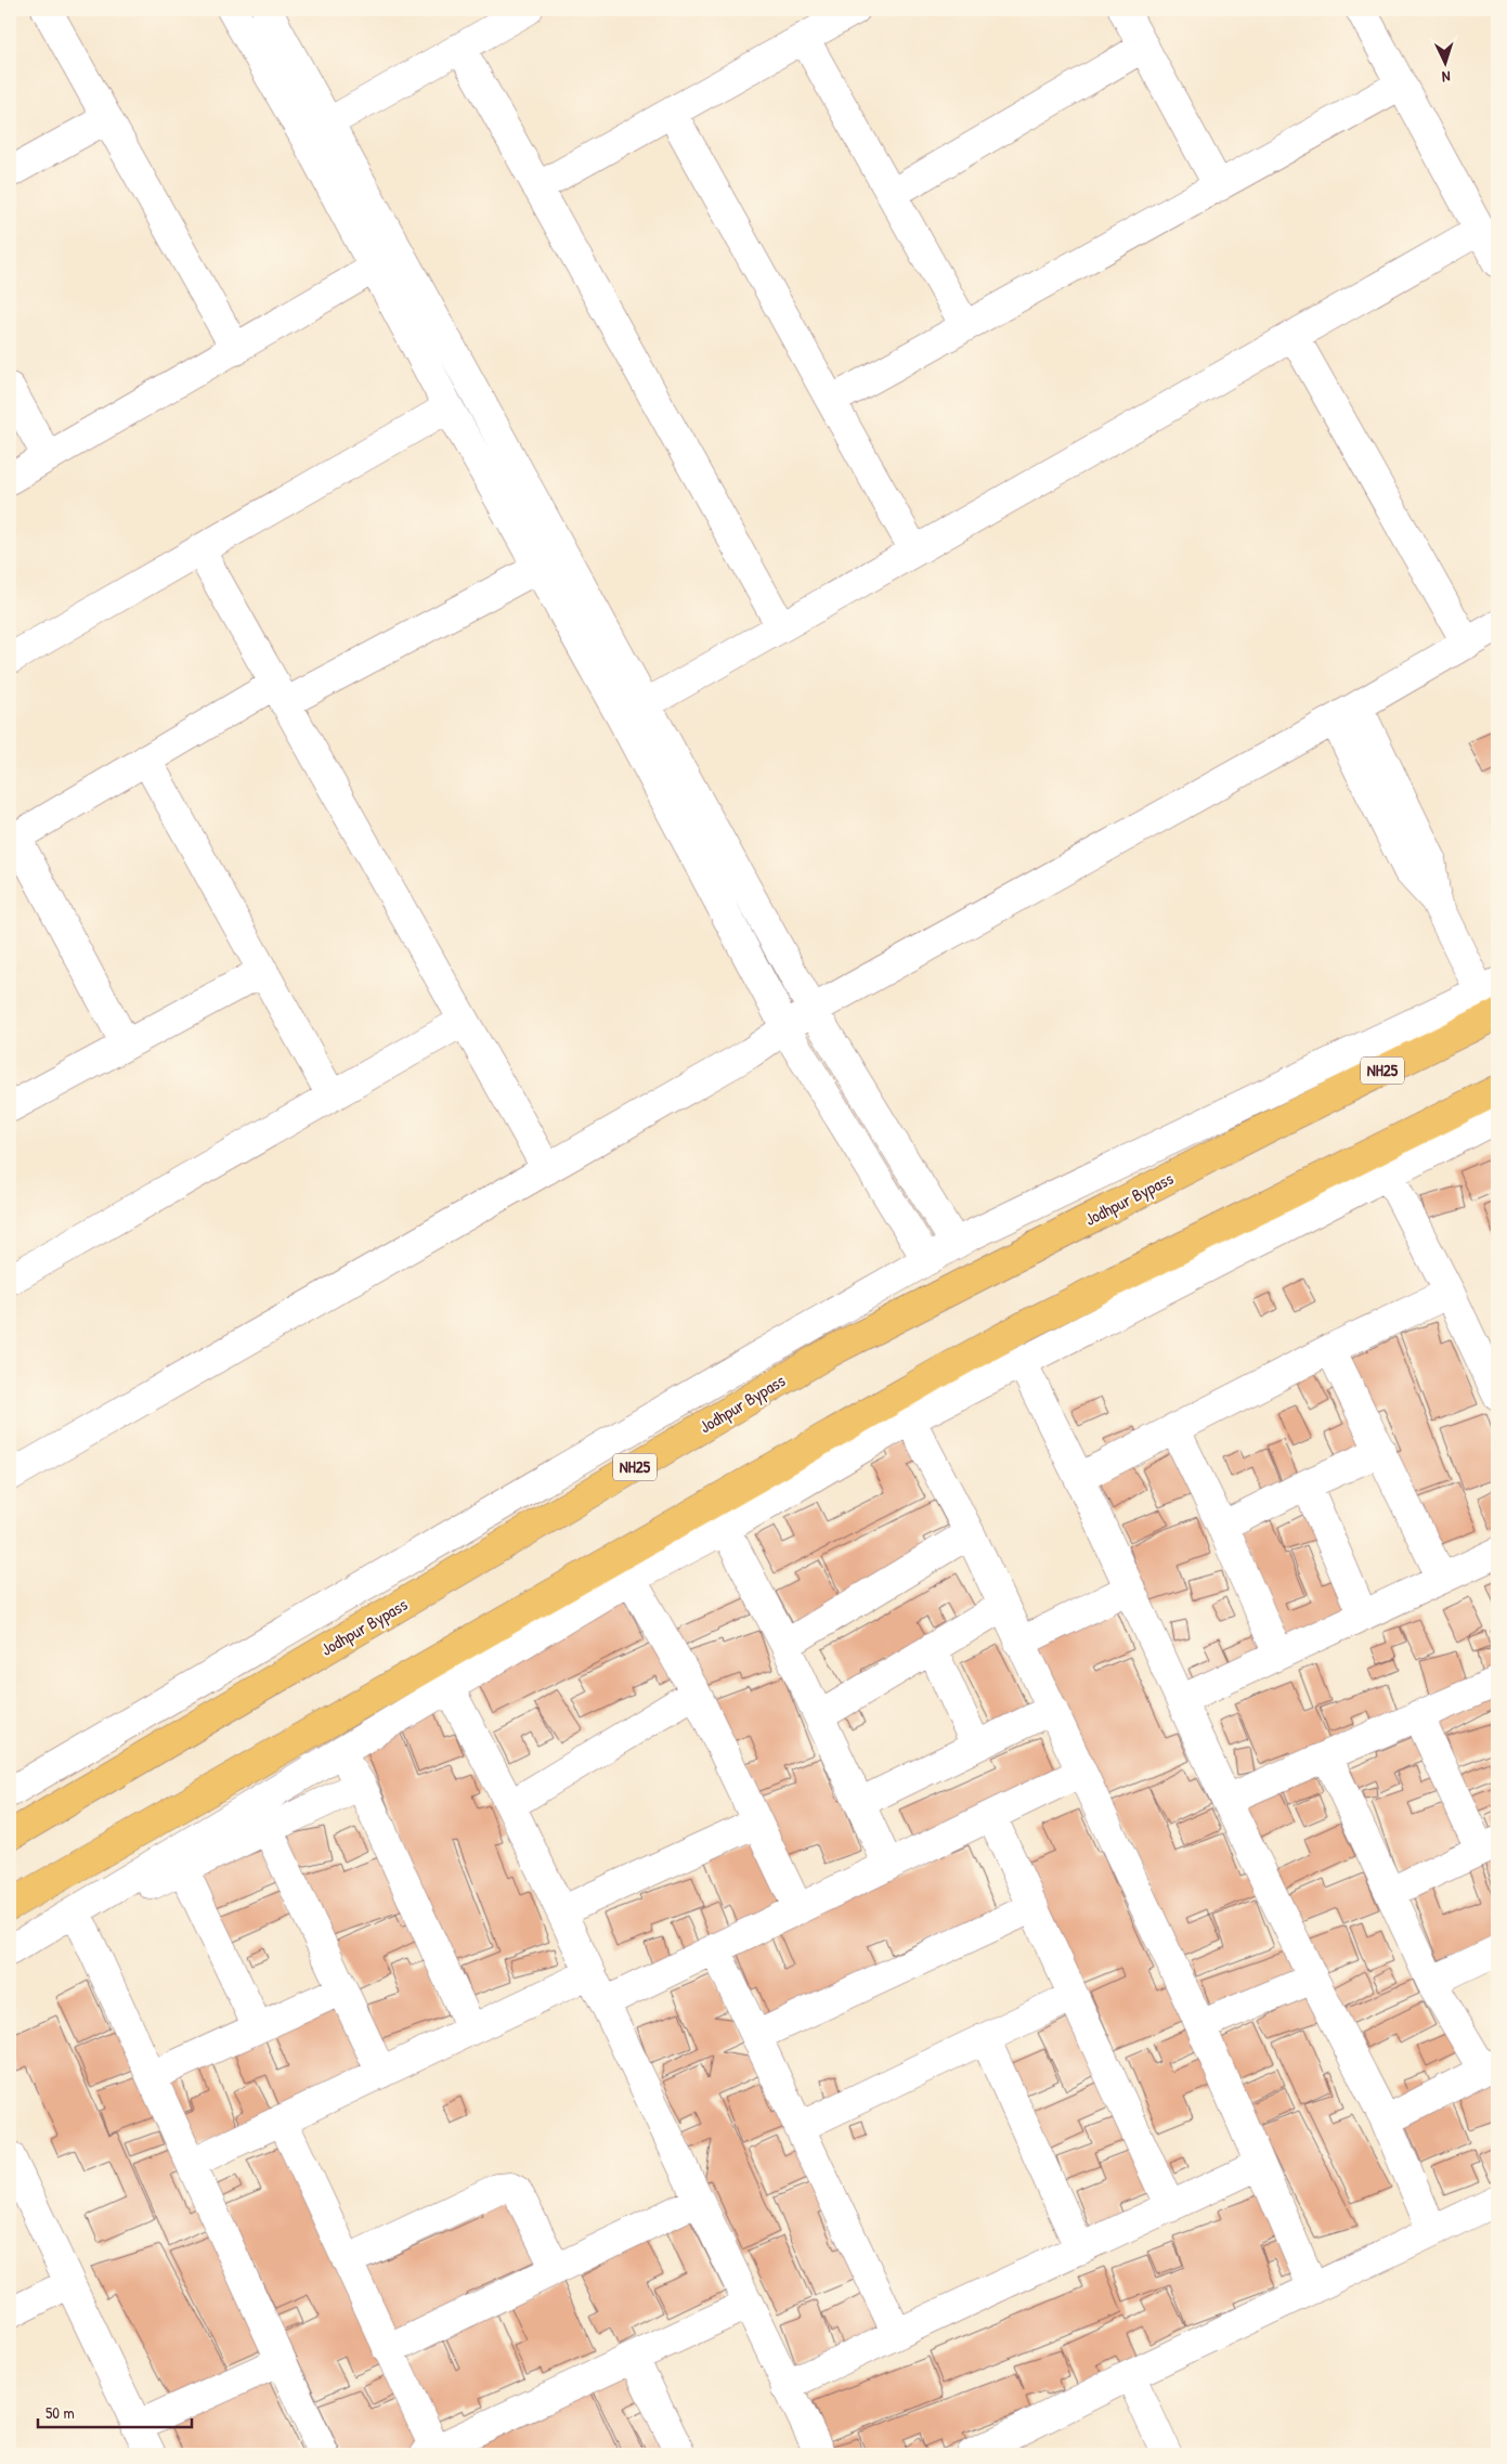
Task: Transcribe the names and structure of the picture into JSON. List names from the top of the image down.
{
  "streets": {
    "highway": ["NH25", "Jodhpur Bypass"]
  },
  "scale_bar": "50 m",
  "north": "bottom"
}
